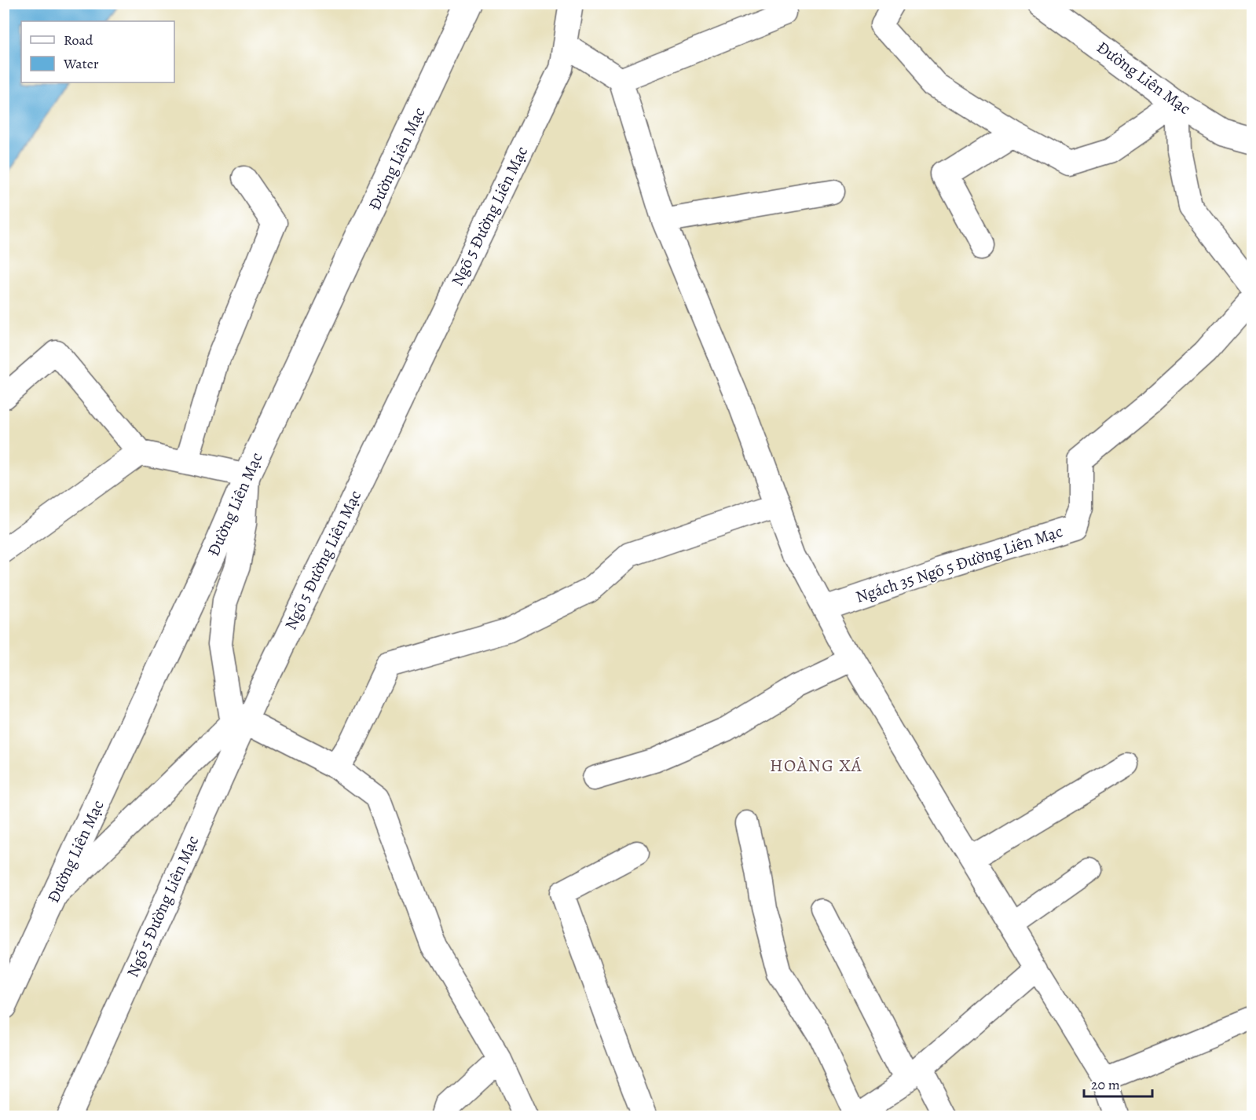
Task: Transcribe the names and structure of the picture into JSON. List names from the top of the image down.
{
  "streets": {
    "main road": ["Đường Liên Mạc"],
    "street": ["Ngõ 5 Đường Liên Mạc", "Ngách 35 Ngõ 5 Đường Liên Mạc"]
  },
  "districts": ["HOÀNG XÁ"],
  "legend": ["Road", "Water"],
  "scale_bar": "20 m"
}
